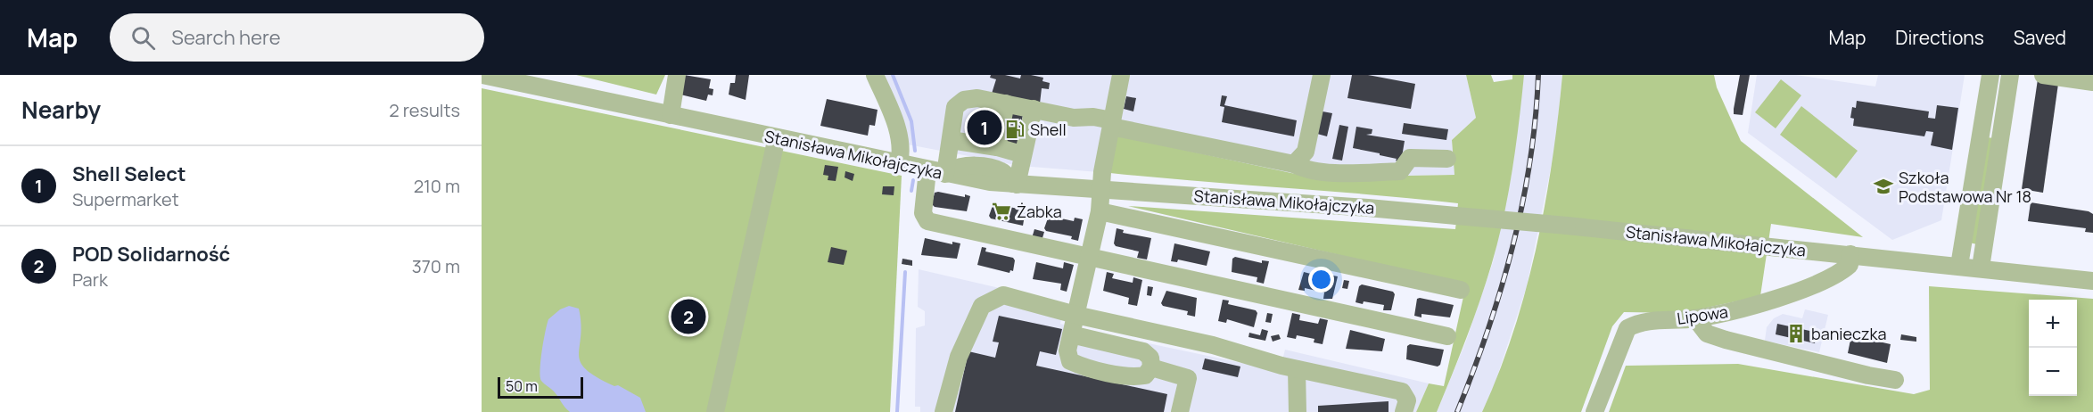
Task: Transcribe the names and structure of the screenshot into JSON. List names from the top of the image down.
{
  "streets": {
    "street": ["Stanisława Mikołajczyka", "Lipowa"]
  },
  "crossings": [
    ["Stanisława Mikołajczyka", "Lipowa"]
  ],
  "places": {
    "fuel station": ["Shell"],
    "school or university": ["Szkoła Podstawowa Nr 18"],
    "supermarket": ["Żabka"],
    "building": ["banieczka"]
  },
  "scale_bar": "50 m",
  "page": {
    "header": "Map",
    "search": "Search here",
    "nav": ["Map", "Directions", "Saved"],
    "heading": ["Nearby", "2 results"],
    "pins": ["1", "2"],
    "list": [
      {
        "mark": "1",
        "name": "Shell Select",
        "note": "Supermarket",
        "value": "210 m"
      },
      {
        "mark": "2",
        "name": "POD Solidarność",
        "note": "Park",
        "value": "370 m"
      }
    ],
    "map_buttons": ["+", "−"],
    "scale": "50 m"
  }
}
